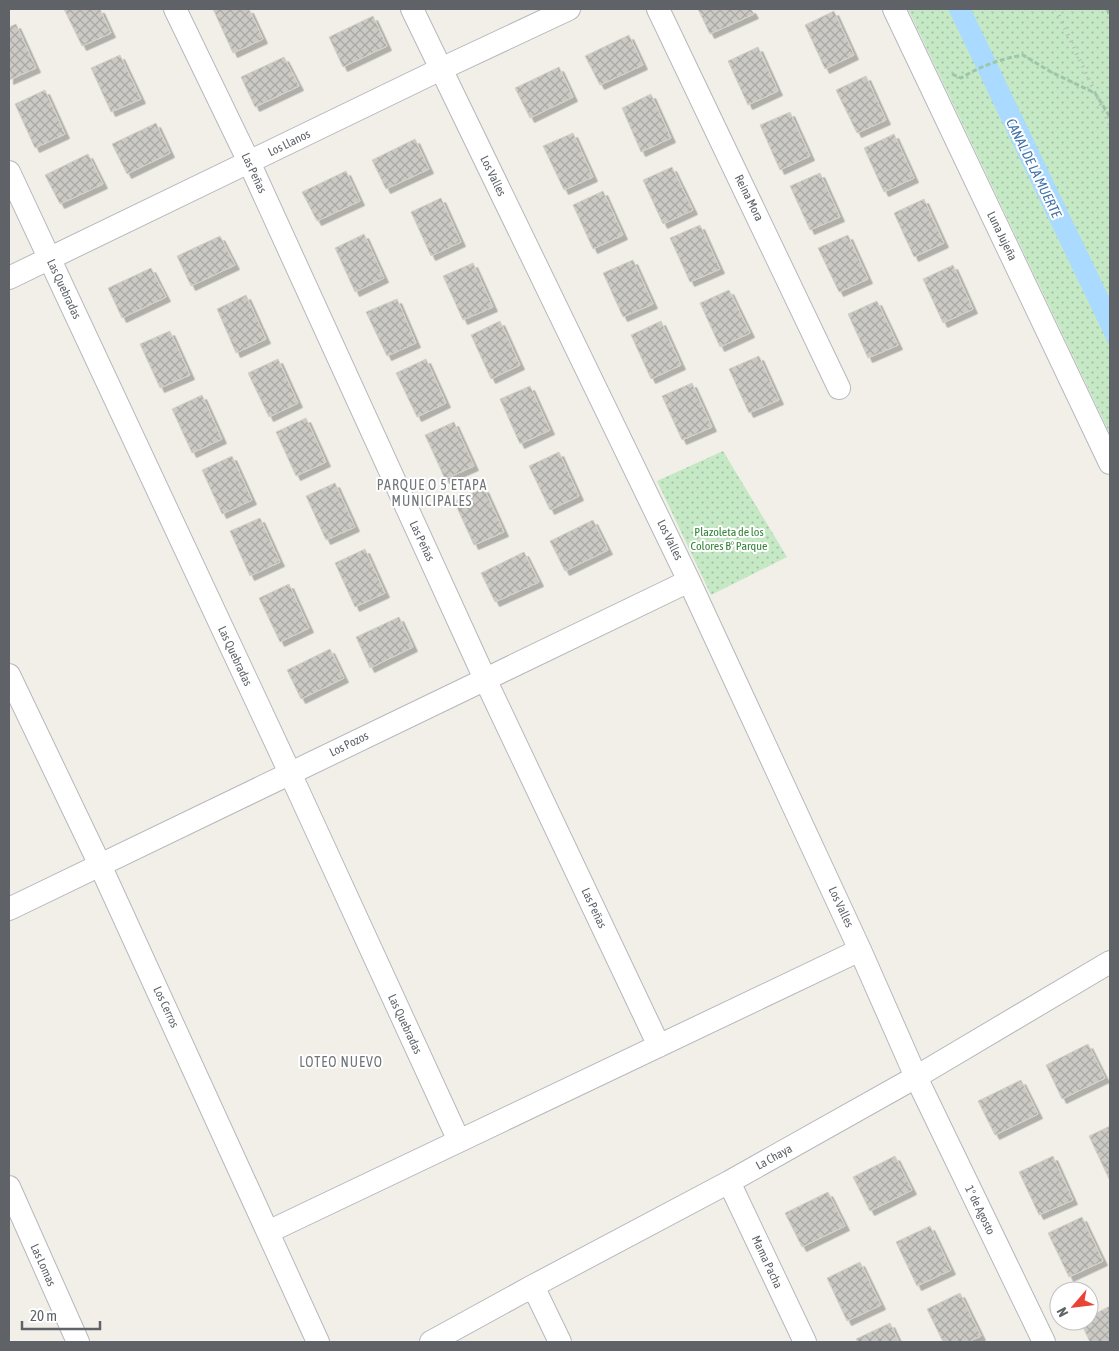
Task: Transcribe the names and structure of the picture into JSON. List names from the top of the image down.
{
  "streets": {
    "street": [
      "Los Llanos",
      "Las Peñas",
      "Los Valles",
      "Reina Mora",
      "Luna Jujeña",
      "Las Quebradas",
      "Los Pozos",
      "Los Cerros",
      "La Chaya",
      "1º de Agosto",
      "Mama Pacha",
      "Las Lomas"
    ]
  },
  "crossings": [
    ["Los Llanos", "Las Peñas"],
    ["Los Llanos", "Los Valles"],
    ["Los Llanos", "Las Quebradas"],
    ["Las Peñas", "Los Pozos"],
    ["Los Valles", "Los Pozos"],
    ["Los Valles", "La Chaya"],
    ["Los Valles", "1º de Agosto"],
    ["Las Quebradas", "Los Pozos"],
    ["Los Pozos", "Los Cerros"],
    ["La Chaya", "1º de Agosto"],
    ["La Chaya", "Mama Pacha"]
  ],
  "districts": ["PARQUE O 5 ETAPA MUNICIPALES", "LOTEO NUEVO"],
  "water": ["CANAL DE LA MUERTE"],
  "parks": ["Plazoleta de los Colores Bº Parque"],
  "scale_bar": "20 m",
  "north": "bottom left"
}
